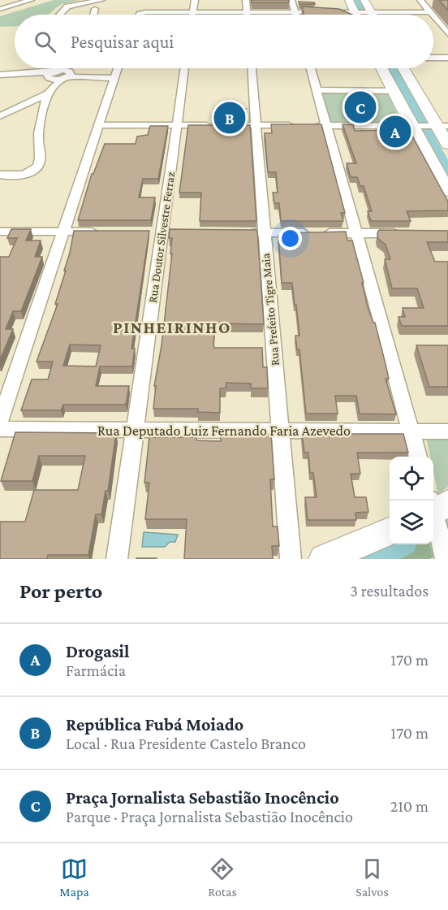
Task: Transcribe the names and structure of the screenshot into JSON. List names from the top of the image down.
{
  "streets": {
    "street": ["Rua Doutor Silvestre Ferraz", "Rua Prefeito Tigre Maia", "Rua Deputado Luiz Fernando Faria Azevedo"]
  },
  "crossings": [
    ["Rua Doutor Silvestre Ferraz", "Rua Deputado Luiz Fernando Faria Azevedo"],
    ["Rua Prefeito Tigre Maia", "Rua Deputado Luiz Fernando Faria Azevedo"]
  ],
  "districts": ["PINHEIRINHO"],
  "page": {
    "search": "Pesquisar aqui",
    "pins": ["C", "B", "A"],
    "heading": ["Por perto", "3 resultados"],
    "list": [
      {
        "mark": "A",
        "name": "Drogasil",
        "note": "Farmácia",
        "value": "170 m"
      },
      {
        "mark": "B",
        "name": "República Fubá Moiado",
        "note": "Local · Rua Presidente Castelo Branco",
        "value": "170 m"
      },
      {
        "mark": "C",
        "name": "Praça Jornalista Sebastião Inocêncio",
        "note": "Parque · Praça Jornalista Sebastião Inocêncio",
        "value": "210 m"
      }
    ],
    "nav": ["Mapa", "Rotas", "Salvos"]
  }
}
